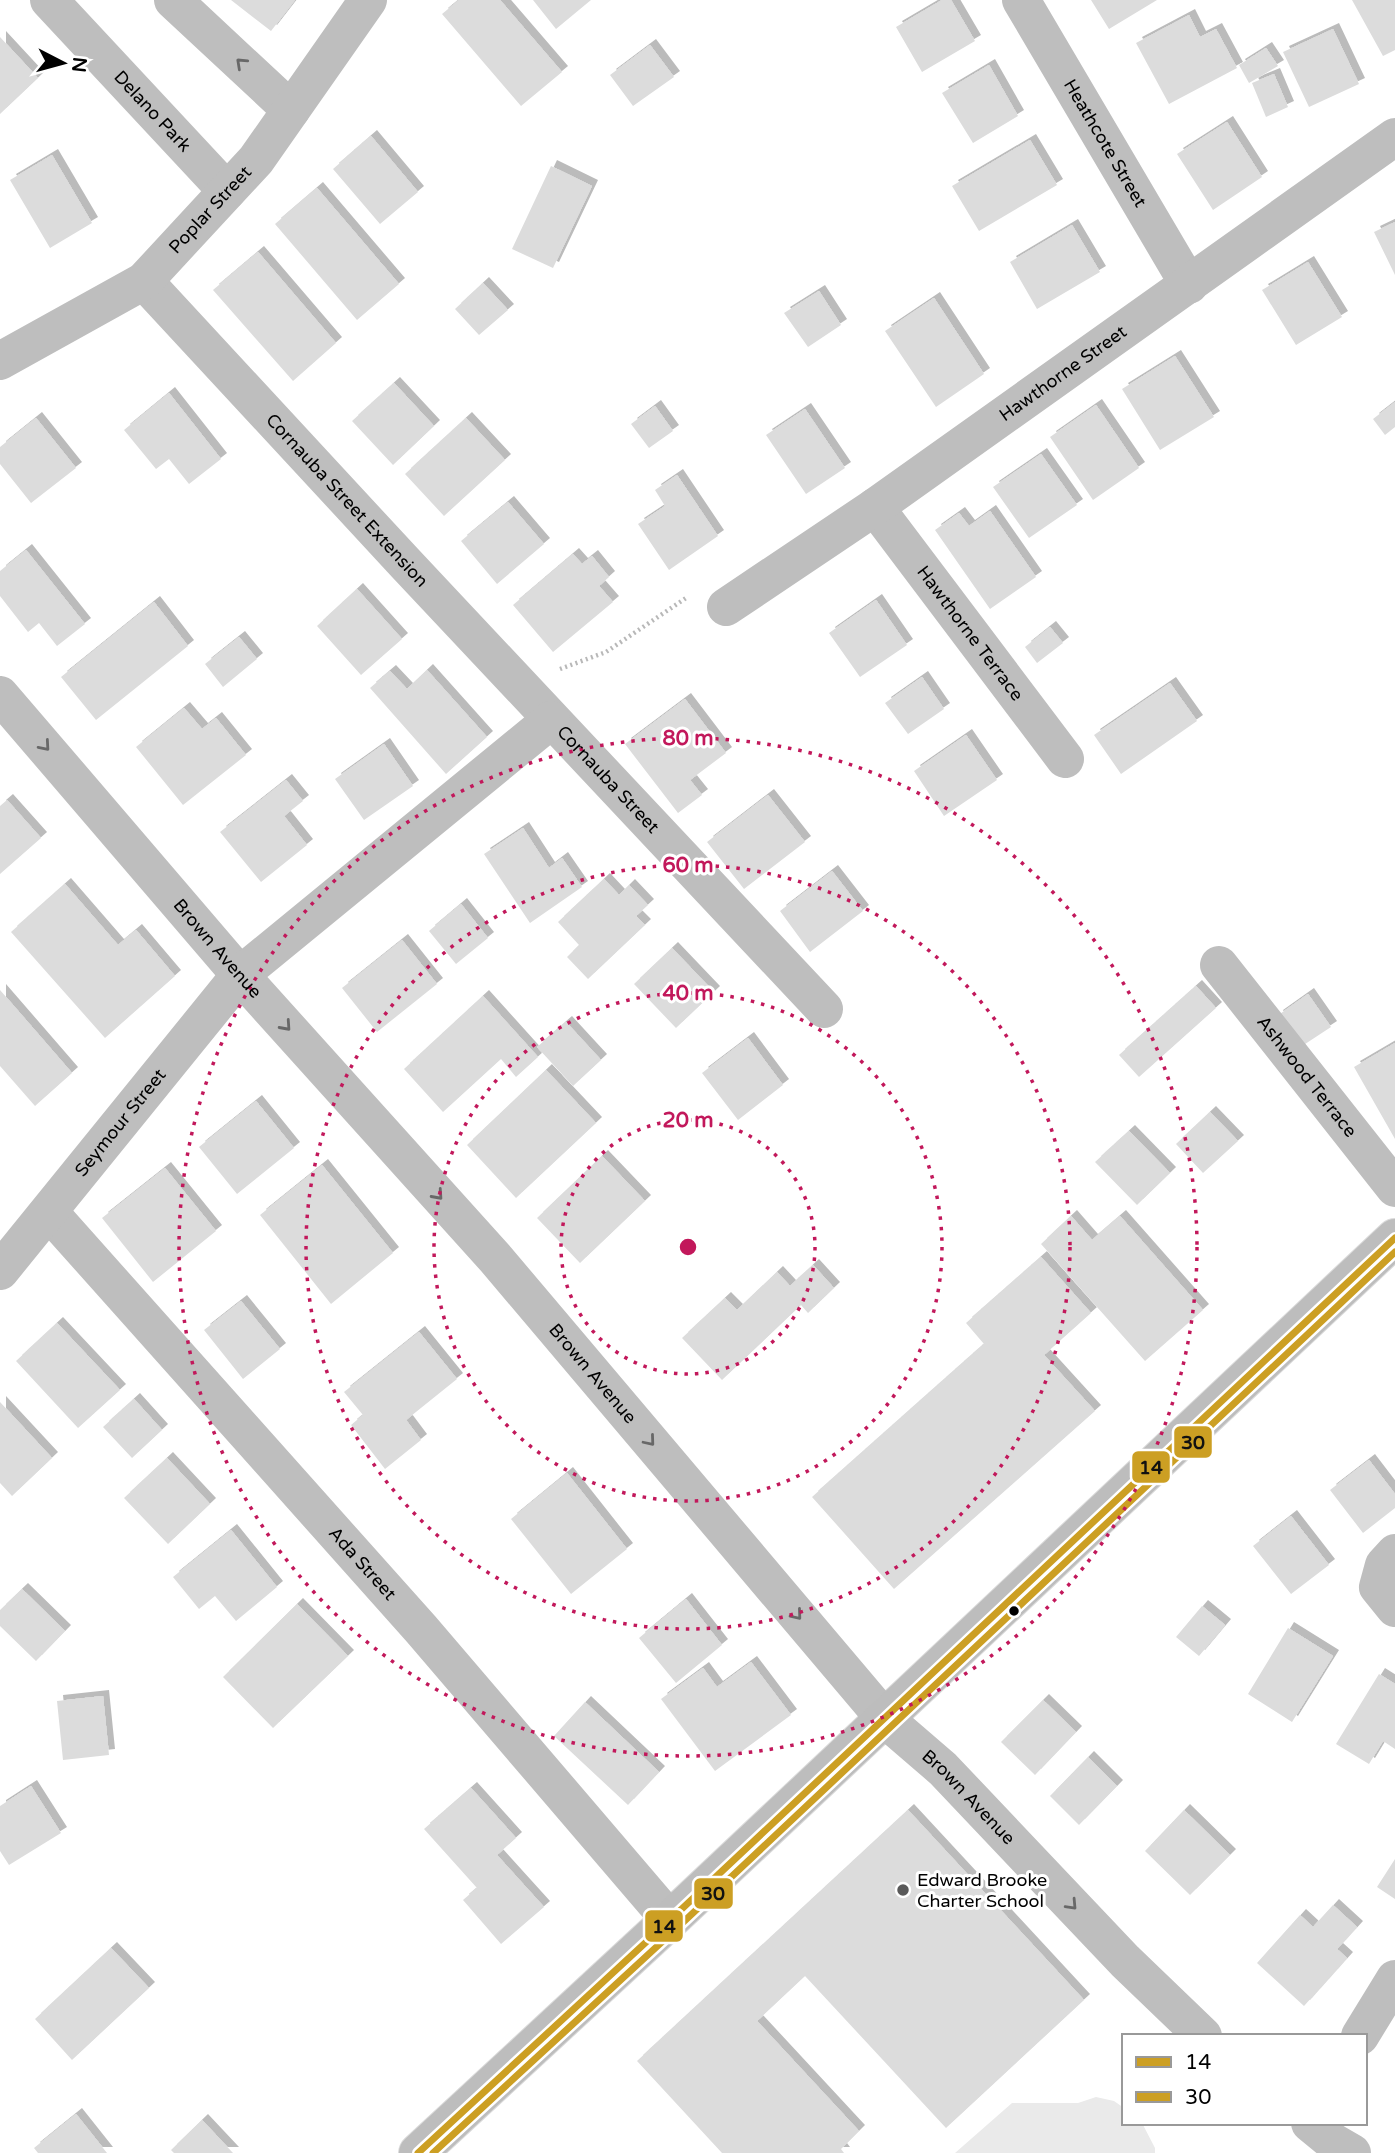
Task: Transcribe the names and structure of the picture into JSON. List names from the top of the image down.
{
  "streets": {
    "street": [
      "Delano Park",
      "Heathcote Street",
      "Poplar Street",
      "Hawthorne Street",
      "Cornauba Street Extension",
      "Hawthorne Terrace",
      "Cornauba Street",
      "Brown Avenue",
      "Ashwood Terrace",
      "Seymour Street",
      "Ada Street"
    ]
  },
  "crossings": [
    ["Delano Park", "Poplar Street"],
    ["Heathcote Street", "Hawthorne Street"],
    ["Poplar Street", "Cornauba Street Extension"],
    ["Hawthorne Street", "Hawthorne Terrace"],
    ["Cornauba Street Extension", "Cornauba Street"],
    ["Cornauba Street", "Brown Avenue"],
    ["Cornauba Street", "Seymour Street"],
    ["Brown Avenue", "Seymour Street"],
    ["Seymour Street", "Ada Street"]
  ],
  "one_way": ["Brown Avenue"],
  "places": ["Edward Brooke Charter School"],
  "lines": ["transit line 14", "transit line 30"],
  "legend": ["14", "30"],
  "north": "right",
  "rings": [
    "80 m",
    "60 m",
    "40 m",
    "20 m"
  ]
}
